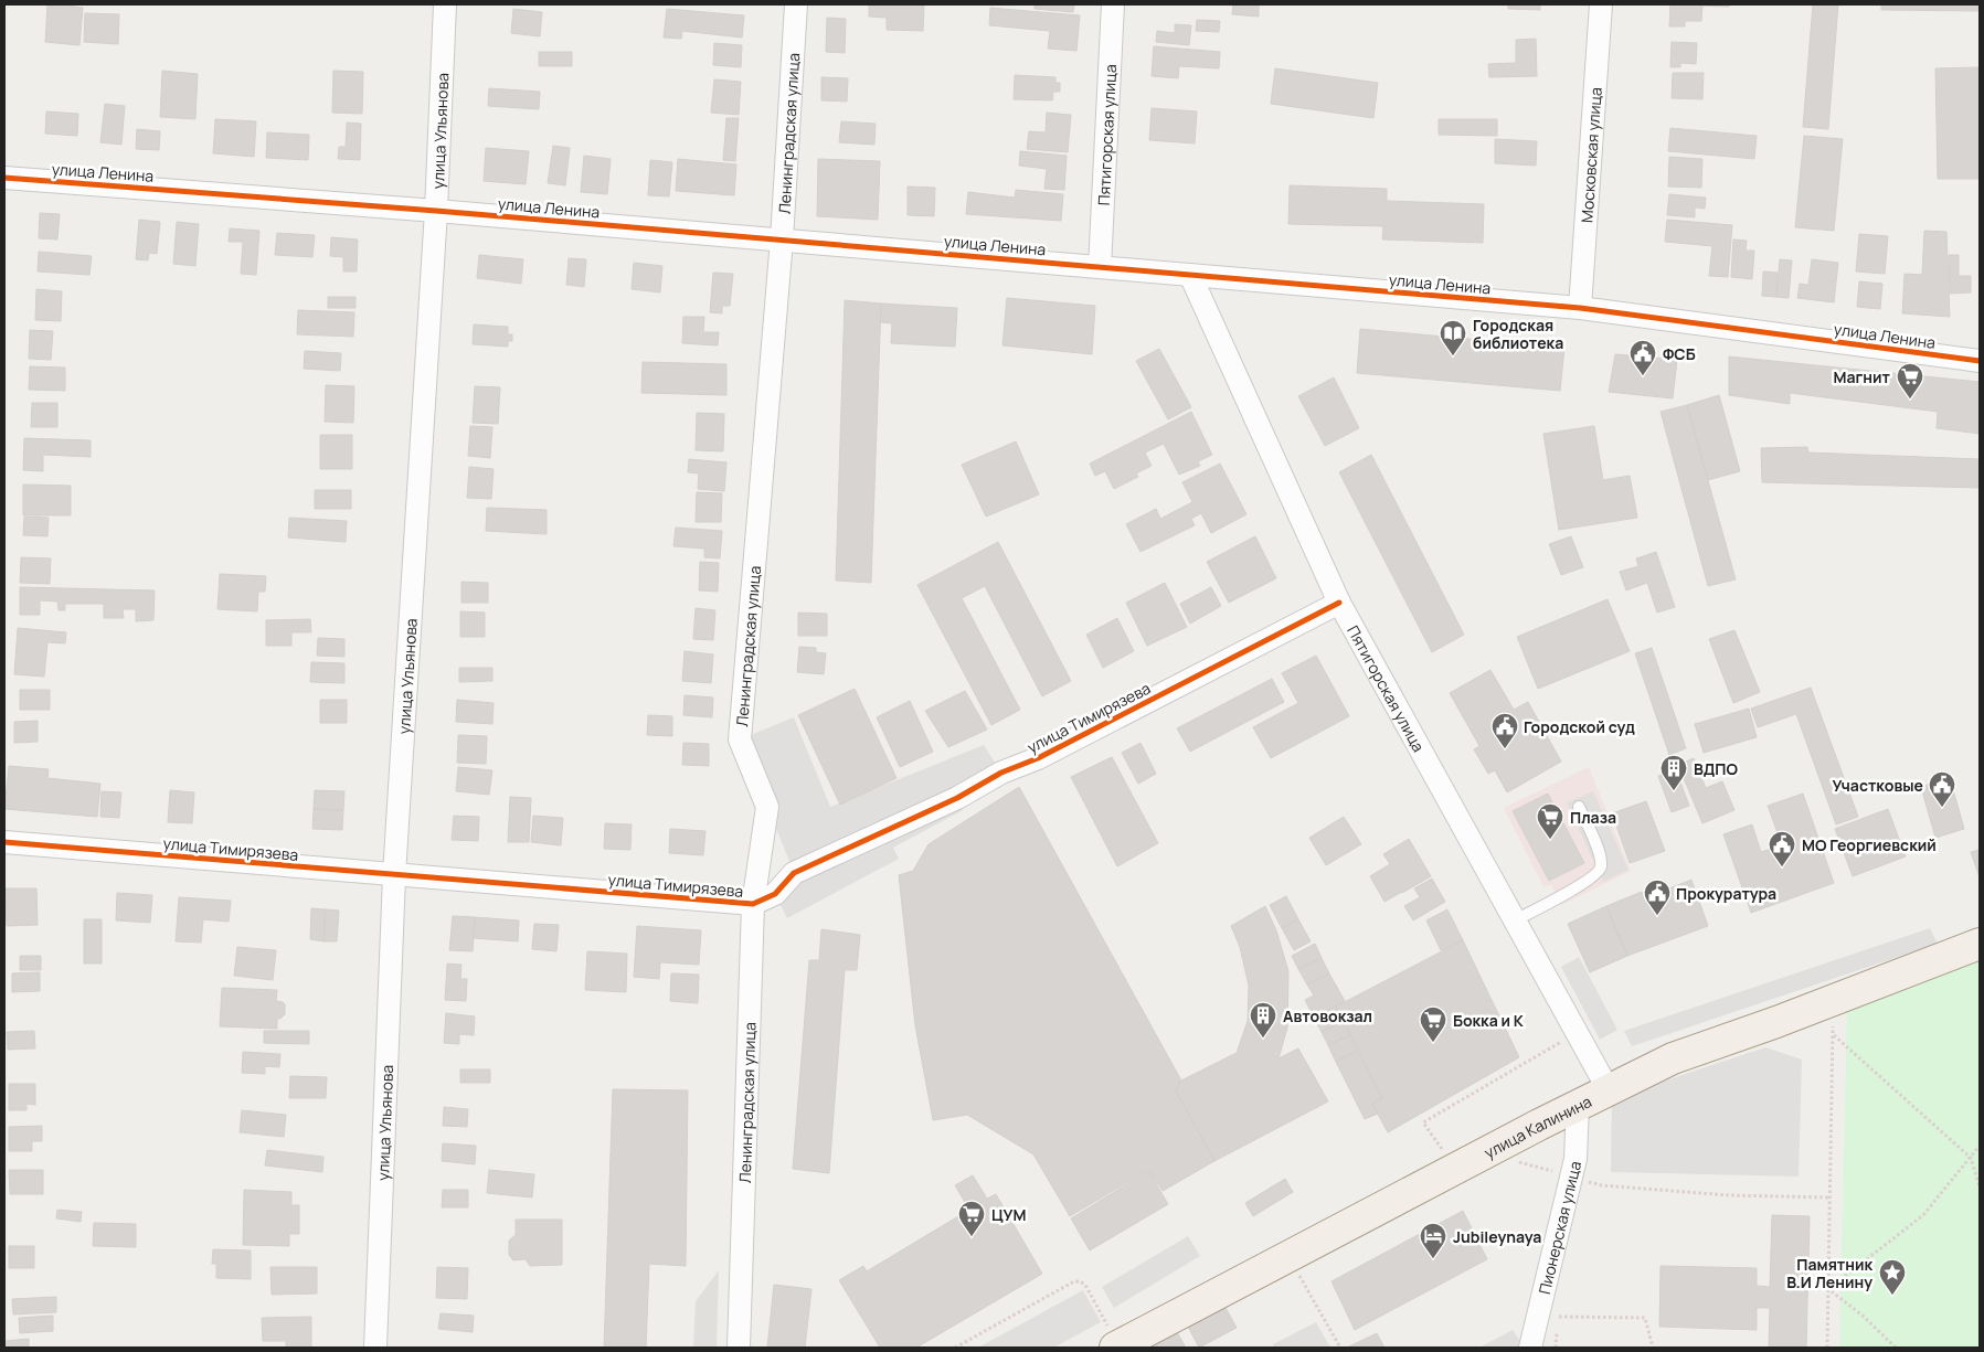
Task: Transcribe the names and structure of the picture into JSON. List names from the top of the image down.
{
  "streets": {
    "main road": ["улица Калинина"],
    "street": [
      "улица Ульянова",
      "Ленинградская улица",
      "Пятигорская улица",
      "Московская улица",
      "улица Ленина",
      "улица Тимирязева",
      "Пионерская улица"
    ]
  },
  "crossings": [
    ["улица Ульянова", "улица Ленина"],
    ["улица Ульянова", "улица Тимирязева"],
    ["Ленинградская улица", "улица Ленина"],
    ["Ленинградская улица", "улица Тимирязева"],
    ["Пятигорская улица", "улица Ленина"],
    ["Пятигорская улица", "улица Тимирязева"],
    ["Пятигорская улица", "улица Калинина"],
    ["Московская улица", "улица Ленина"],
    ["улица Калинина", "Пионерская улица"]
  ],
  "places": {
    "library": ["Городская библиотека"],
    "public building": [
      "ФСБ",
      "Городской суд",
      "Участковые",
      "МО Георгиевский",
      "Прокуратура"
    ],
    "supermarket": [
      "Магнит",
      "Плаза",
      "Бокка и К",
      "ЦУМ"
    ],
    "building": ["ВДПО", "Автовокзал"],
    "hotel": ["Jubileynaya"],
    "place": ["Памятник В.И Ленину"]
  }
}
